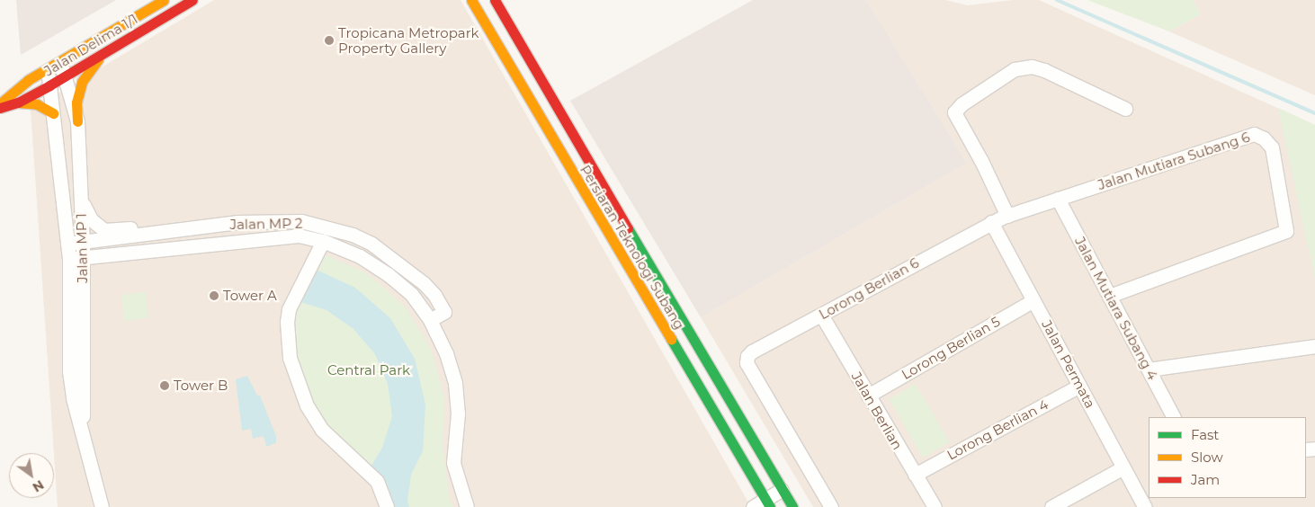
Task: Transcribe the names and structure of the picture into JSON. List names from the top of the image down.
{
  "streets": {
    "main road": ["Jalan Delima 1/1", "Persiaran Teknologi Subang"],
    "street": [
      "Jalan Mutiara Subang 6",
      "Jalan MP 2",
      "Jalan MP 1",
      "Lorong Berlian 6",
      "Jalan Mutiara Subang 4",
      "Lorong Berlian 5",
      "Jalan Permata",
      "Jalan Berlian",
      "Lorong Berlian 4"
    ]
  },
  "crossings": [
    ["Jalan Delima 1/1", "Jalan MP 1"],
    ["Jalan Mutiara Subang 6", "Lorong Berlian 6"],
    ["Jalan Mutiara Subang 6", "Jalan Mutiara Subang 4"],
    ["Jalan Mutiara Subang 6", "Jalan Permata"],
    ["Jalan MP 2", "Jalan MP 1"],
    ["Lorong Berlian 6", "Jalan Permata"],
    ["Lorong Berlian 6", "Jalan Berlian"],
    ["Lorong Berlian 5", "Jalan Permata"],
    ["Lorong Berlian 5", "Jalan Berlian"],
    ["Jalan Permata", "Lorong Berlian 4"],
    ["Jalan Berlian", "Lorong Berlian 4"]
  ],
  "parks": ["Central Park"],
  "places": ["Tropicana Metropark Property Gallery", "Tower A", "Tower B"],
  "legend": ["Fast", "Slow", "Jam"],
  "north": "bottom right"
}
